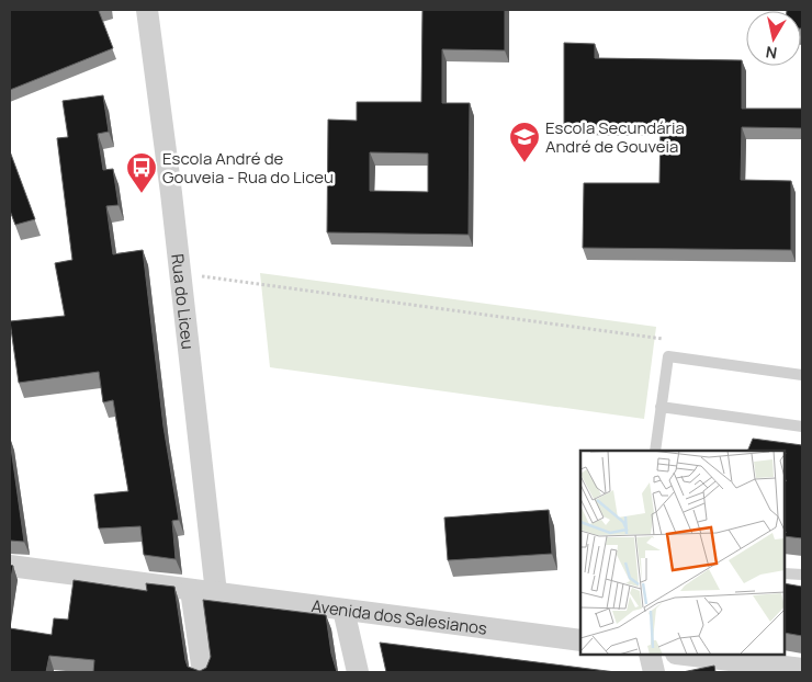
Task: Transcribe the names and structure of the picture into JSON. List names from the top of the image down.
{
  "streets": {
    "street": ["Rua do Liceu", "Avenida dos Salesianos"]
  },
  "crossings": [
    ["Rua do Liceu", "Avenida dos Salesianos"]
  ],
  "places": {
    "school or university": ["Escola Secundária André de Gouveia"],
    "bus stop": ["Escola André de Gouveia - Rua do Liceu"]
  },
  "north": "bottom"
}
